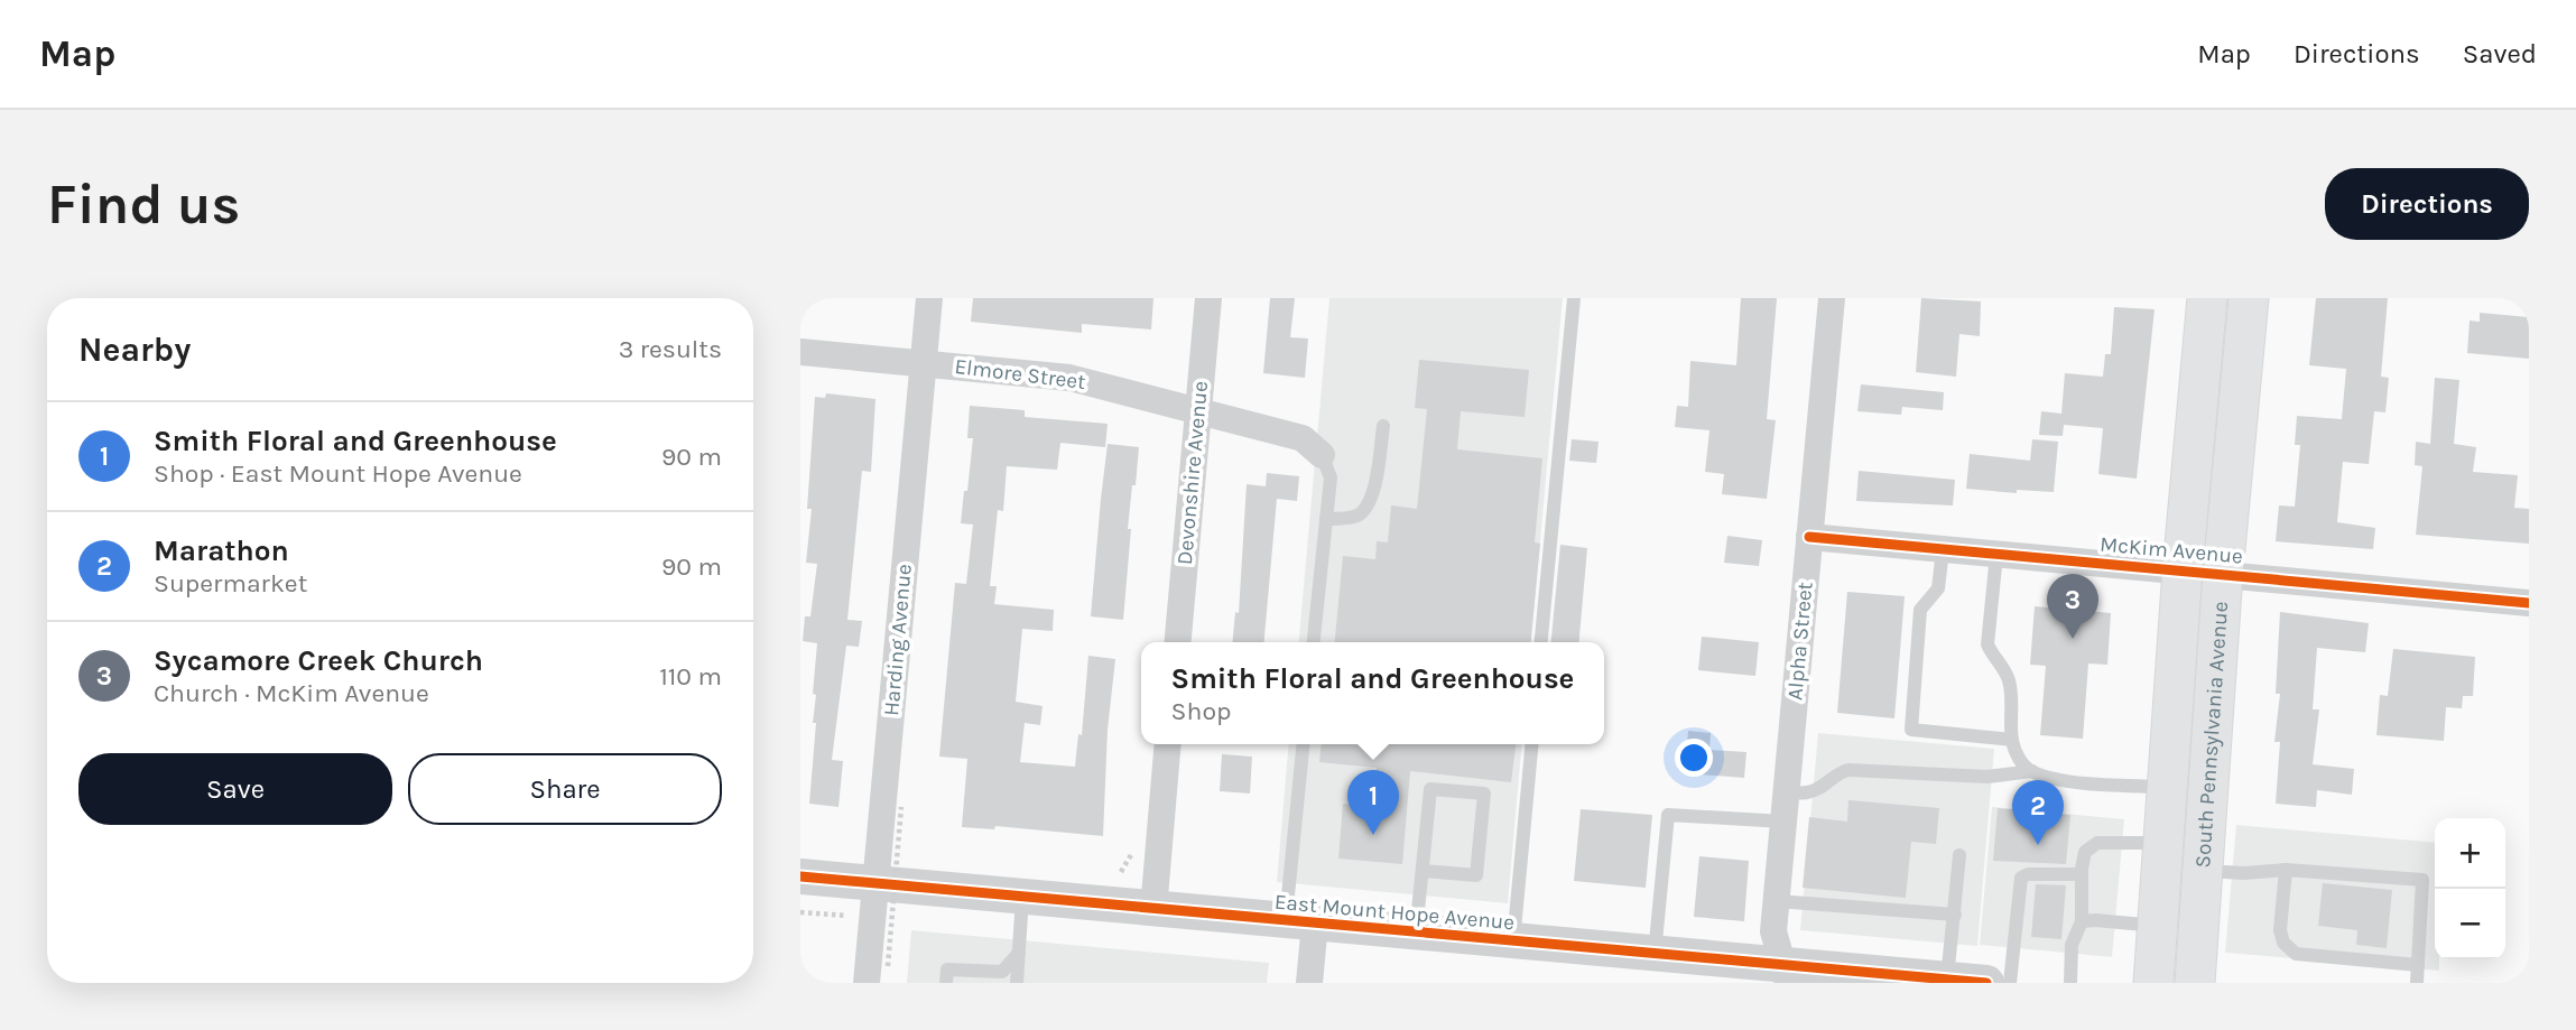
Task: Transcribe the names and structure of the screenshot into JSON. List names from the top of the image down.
{
  "streets": {
    "main road": ["South Pennsylvania Avenue"],
    "street": [
      "Elmore Street",
      "Devonshire Avenue",
      "McKim Avenue",
      "Harding Avenue",
      "Alpha Street",
      "East Mount Hope Avenue"
    ]
  },
  "crossings": [
    ["Elmore Street", "Devonshire Avenue"],
    ["Elmore Street", "Harding Avenue"],
    ["McKim Avenue", "Alpha Street"],
    ["McKim Avenue", "South Pennsylvania Avenue"],
    ["Harding Avenue", "East Mount Hope Avenue"],
    ["Alpha Street", "East Mount Hope Avenue"]
  ],
  "page": {
    "header": "Map",
    "nav": ["Map", "Directions", "Saved"],
    "buttons": [
      "Directions",
      ["Save", "Share"]
    ],
    "title": "Find us",
    "heading": ["Nearby", "3 results"],
    "list": [
      {
        "mark": "1",
        "name": "Smith Floral and Greenhouse",
        "note": "Shop · East Mount Hope Avenue",
        "value": "90 m"
      },
      {
        "mark": "2",
        "name": "Marathon",
        "note": "Supermarket",
        "value": "90 m"
      },
      {
        "mark": "3",
        "name": "Sycamore Creek Church",
        "note": "Church · McKim Avenue",
        "value": "110 m"
      }
    ],
    "pins": ["3", "1", "2"],
    "popup": ["Smith Floral and Greenhouse", "Shop"],
    "map_buttons": ["+", "−"]
  }
}
